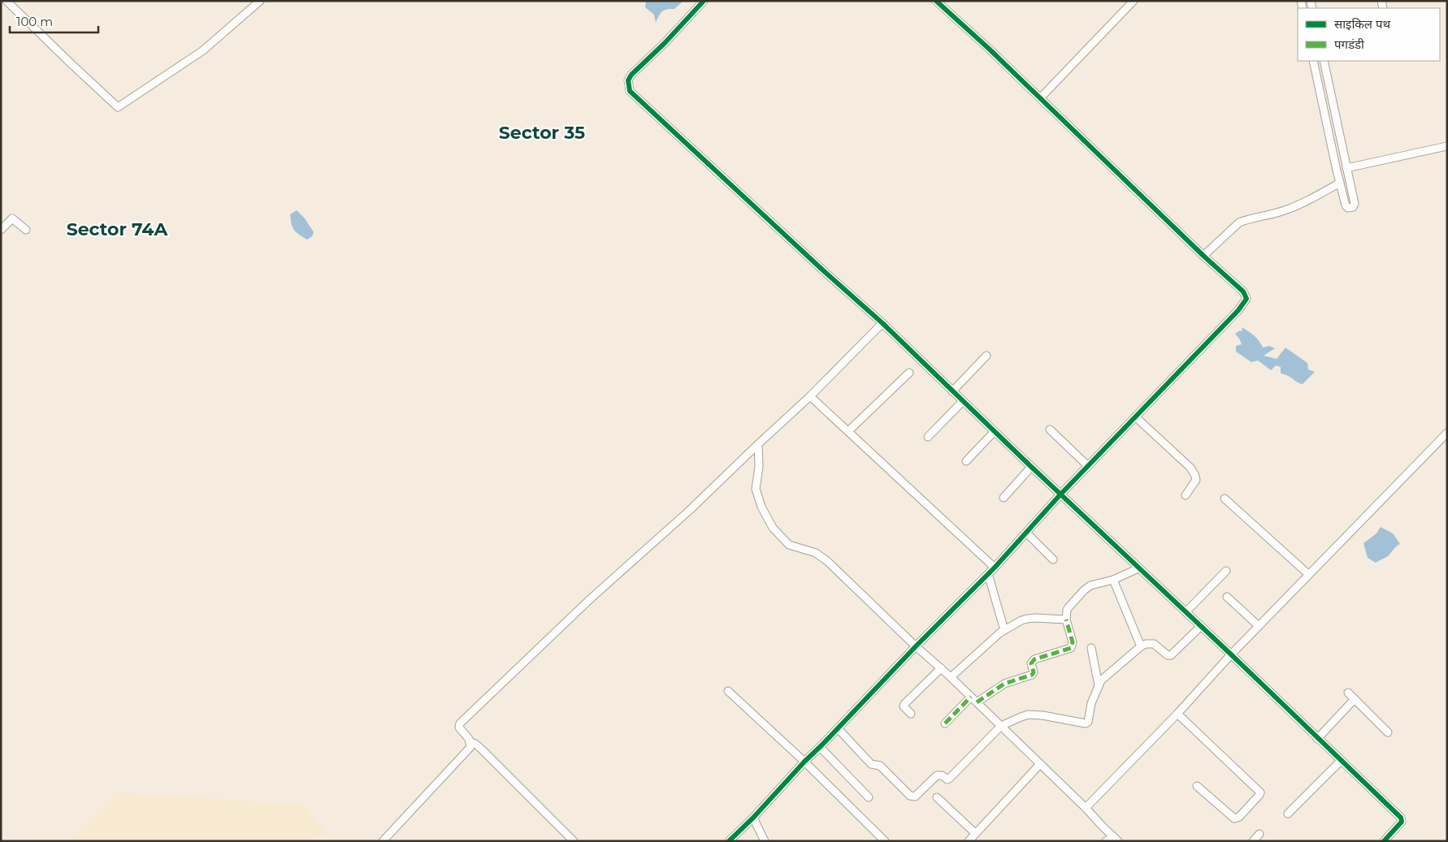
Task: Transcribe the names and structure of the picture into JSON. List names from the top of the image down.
{
  "districts": ["Sector 35", "Sector 74A"],
  "legend": ["साइकिल पथ", "पगडंडी"],
  "scale_bar": "100 m"
}
